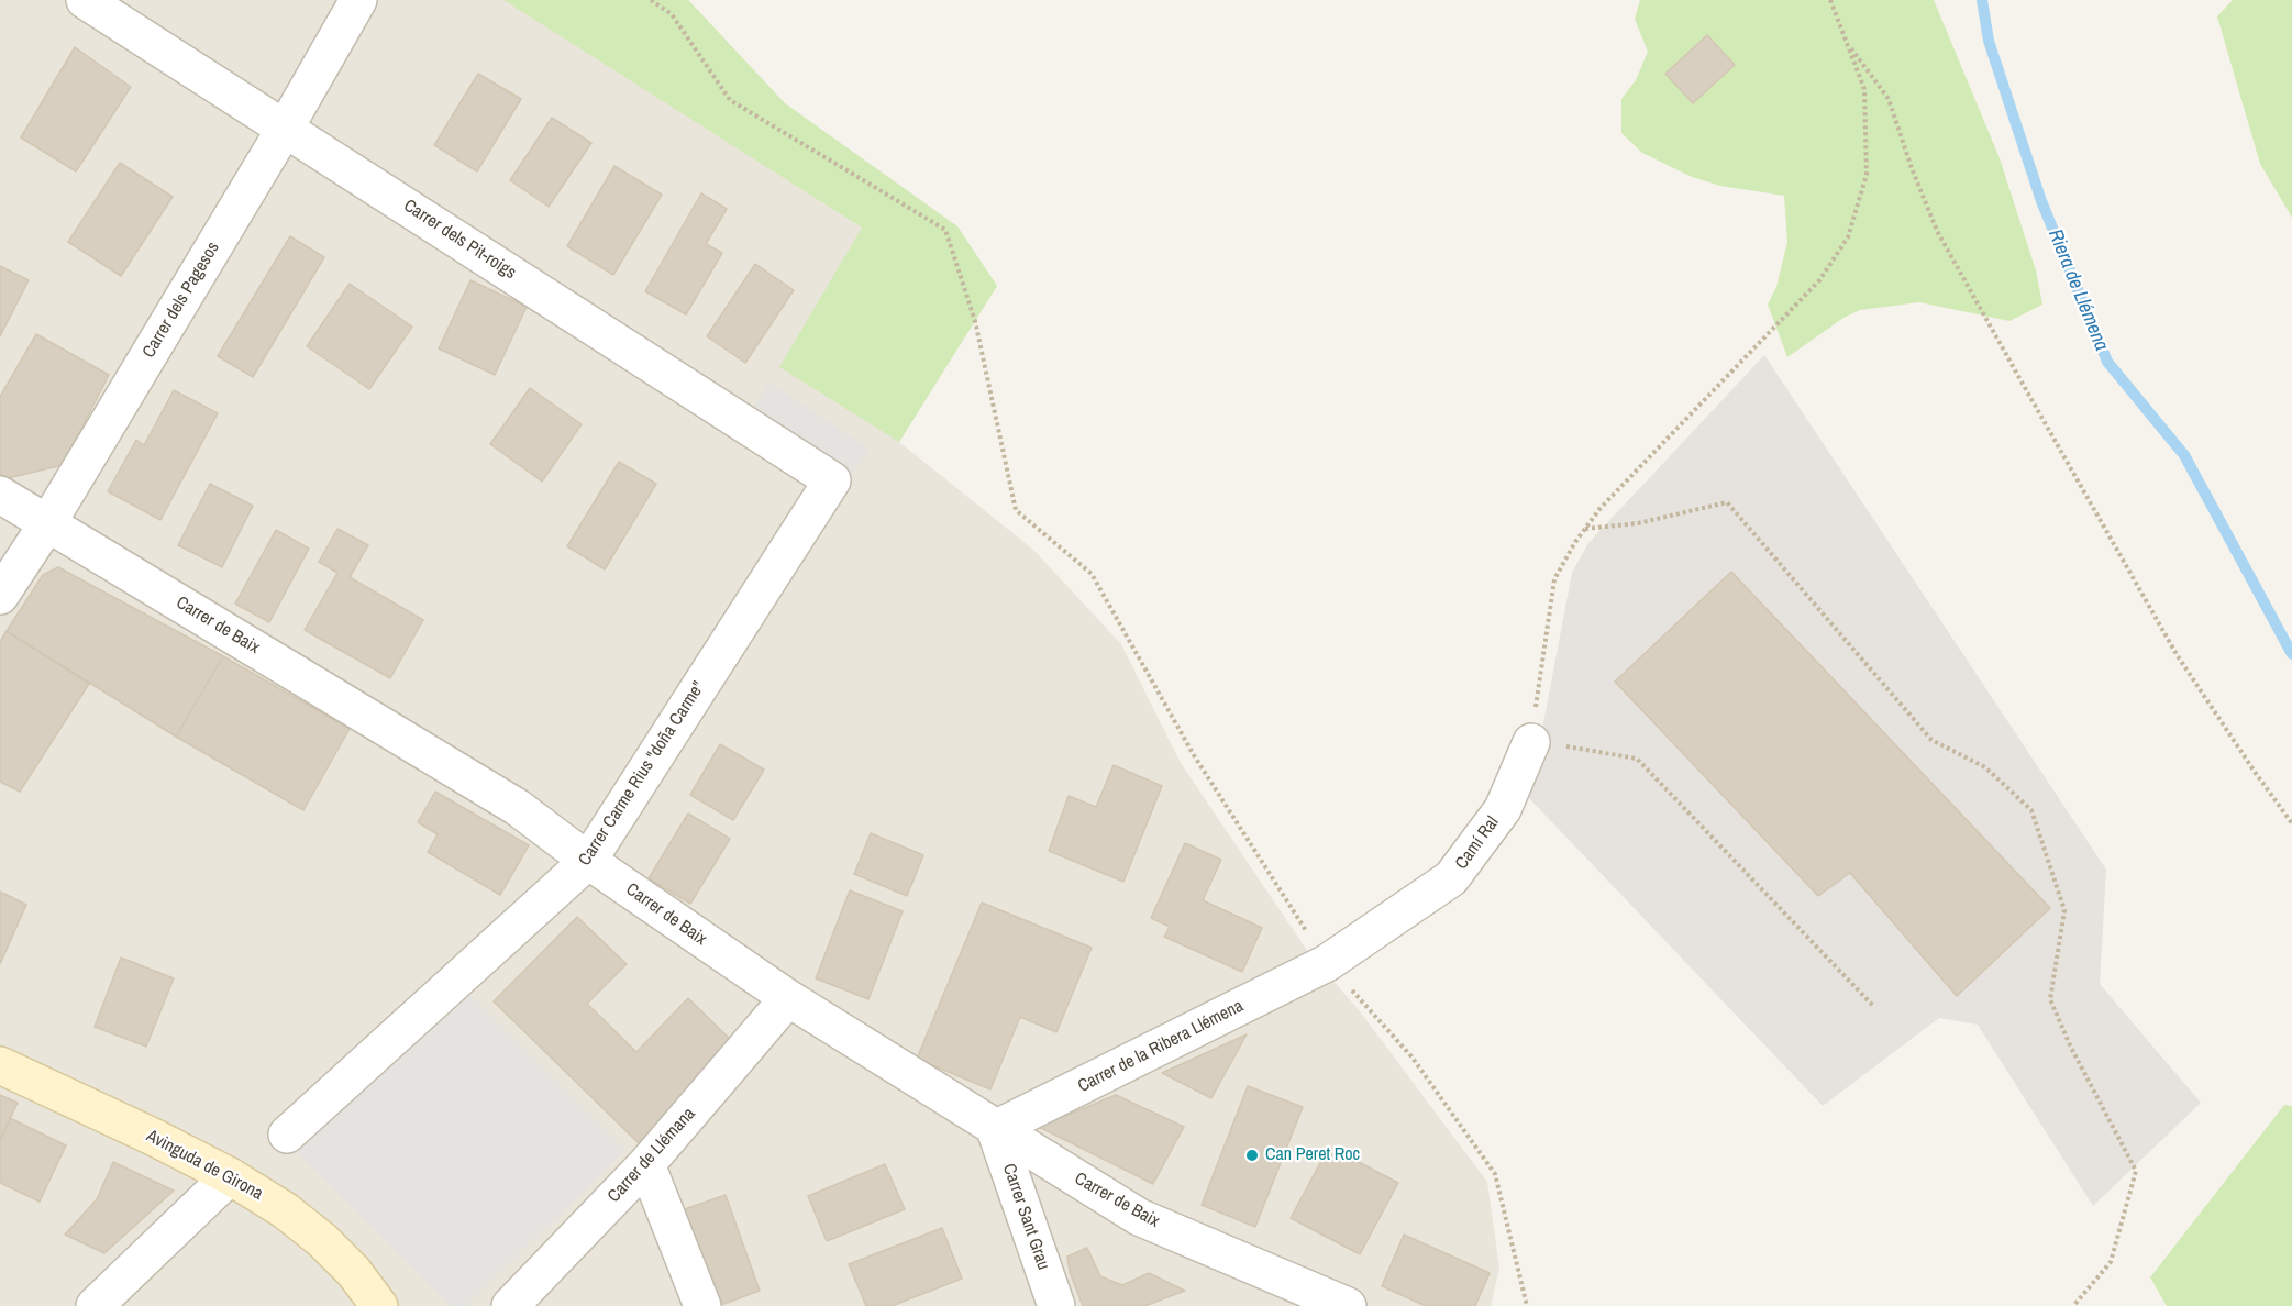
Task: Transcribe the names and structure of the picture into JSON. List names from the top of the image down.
{
  "streets": {
    "main road": ["Avinguda de Girona"],
    "street": [
      "Carrer dels Pit-roigs",
      "Carrer dels Pagesos",
      "Carrer de Baix",
      "Carrer Carme Rius \"doña Carme\"",
      "Camí Ral",
      "Carrer de la Ribera Llémena",
      "Carrer de Llémana",
      "Carrer Sant Grau"
    ]
  },
  "crossings": [
    ["Carrer dels Pit-roigs", "Carrer dels Pagesos"],
    ["Carrer dels Pit-roigs", "Carrer Carme Rius \"doña Carme\""],
    ["Carrer dels Pagesos", "Carrer de Baix"],
    ["Carrer de Baix", "Carrer Carme Rius \"doña Carme\""],
    ["Carrer de Baix", "Carrer de la Ribera Llémena"],
    ["Carrer de Baix", "Carrer de Llémana"],
    ["Carrer de Baix", "Carrer Sant Grau"],
    ["Camí Ral", "Carrer de la Ribera Llémena"],
    ["Carrer de la Ribera Llémena", "Carrer Sant Grau"]
  ],
  "water": ["Riera de Llémena"],
  "places": ["Can Peret Roc"]
}
